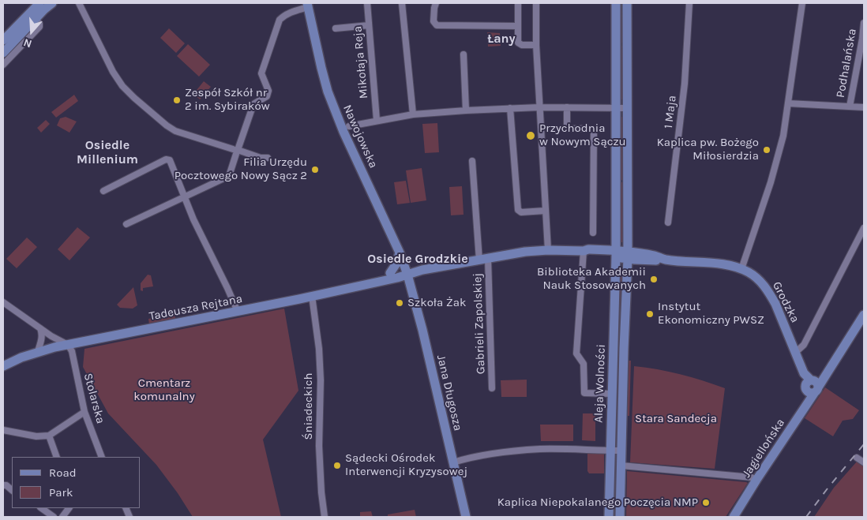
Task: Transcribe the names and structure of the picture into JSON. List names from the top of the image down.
{
  "streets": {
    "street": [
      "Mikołaja Reja",
      "Podhalańska",
      "1 Maja",
      "Nawojowska",
      "Grodzka",
      "Tadeusza Rejtana",
      "Gabrieli Zapolskiej",
      "Aleja Wolności",
      "Jana Długosza",
      "Stolarska",
      "Śniadeckich",
      "Jagiellońska"
    ]
  },
  "crossings": [
    ["Nawojowska", "Grodzka"],
    ["Nawojowska", "Tadeusza Rejtana"],
    ["Nawojowska", "Jana Długosza"],
    ["Grodzka", "Tadeusza Rejtana"],
    ["Grodzka", "Gabrieli Zapolskiej"],
    ["Grodzka", "Aleja Wolności"],
    ["Grodzka", "Jana Długosza"],
    ["Grodzka", "Jagiellońska"],
    ["Tadeusza Rejtana", "Jana Długosza"],
    ["Tadeusza Rejtana", "Stolarska"],
    ["Tadeusza Rejtana", "Śniadeckich"]
  ],
  "districts": ["Łany", "Osiedle Millenium", "Osiedle Grodzkie"],
  "parks": ["Cmentarz komunalny", "Stara Sandecja"],
  "places": [
    "Zespół Szkół nr 2 im. Sybiraków",
    "Przychodnia w Nowym Sączu",
    "Kaplica pw. Bożego Miłosierdzia",
    "Filia Urzędu Pocztowego Nowy Sącz 2",
    "Biblioteka Akademii Nauk Stosowanych",
    "Szkoła Żak",
    "Instytut Ekonomiczny PWSZ",
    "Sądecki Ośrodek Interwencji Kryzysowej",
    "Kaplica Niepokalanego Poczęcia NMP"
  ],
  "legend": ["Road", "Park"],
  "north": "bottom"
}
